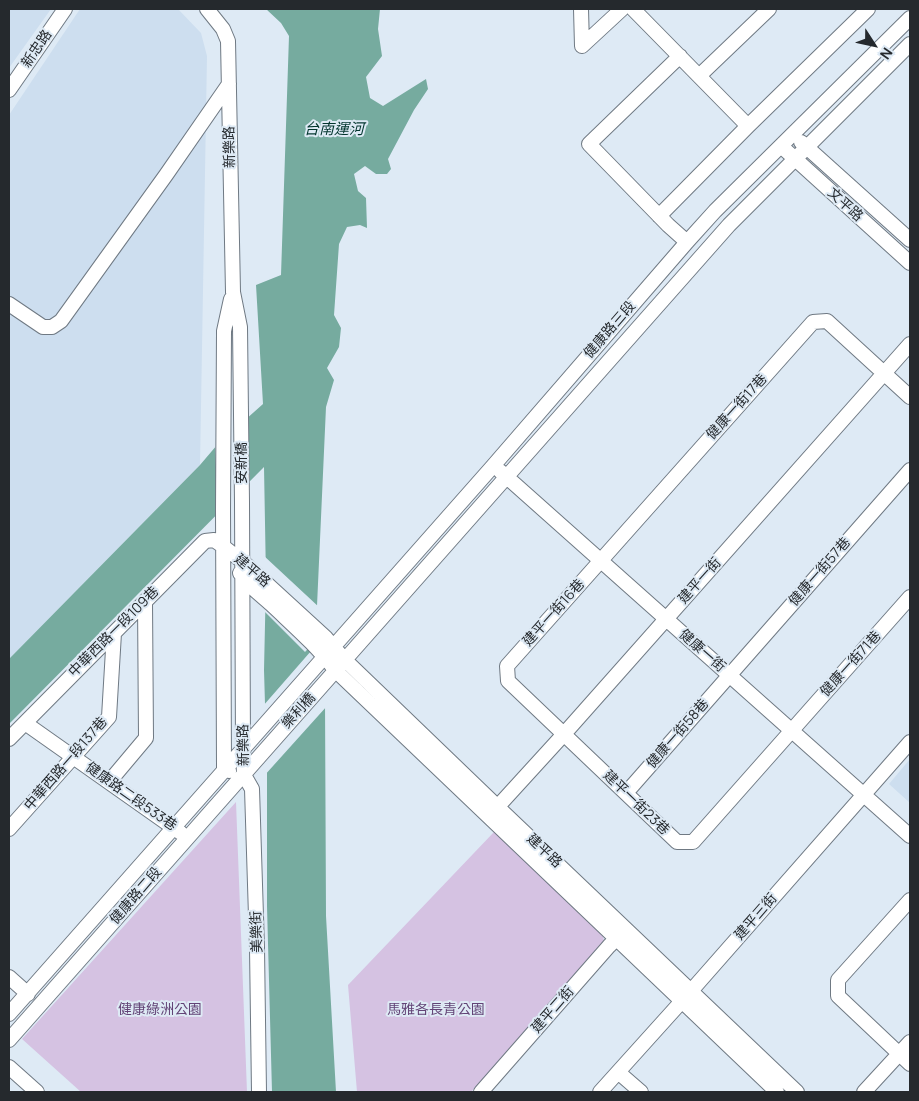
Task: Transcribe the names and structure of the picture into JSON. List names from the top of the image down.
{
  "streets": {
    "street": [
      "新忠路",
      "新樂路",
      "文平路",
      "健康路三段",
      "健康一街17巷",
      "安新橋",
      "建平路",
      "健康一街57巷",
      "建平一街",
      "建平一街16巷",
      "中華西路一段109巷",
      "健康一街",
      "健康一街71巷",
      "樂利橋",
      "健康一街58巷",
      "中華西路一段137巷",
      "健康路二段533巷",
      "建平一街23巷",
      "健康路二段",
      "建平三街",
      "美樂街",
      "建平二街"
    ]
  },
  "crossings": [
    ["新樂路", "安新橋"],
    ["新樂路", "建平路"],
    ["新樂路", "中華西路一段109巷"],
    ["新樂路", "健康路二段"],
    ["新樂路", "美樂街"],
    ["文平路", "健康路三段"],
    ["健康路三段", "建平路"],
    ["健康路三段", "健康一街"],
    ["健康路三段", "樂利橋"],
    ["健康一街17巷", "建平一街"],
    ["健康一街17巷", "建平一街16巷"],
    ["健康一街17巷", "健康一街"],
    ["建平路", "建平一街"],
    ["建平路", "中華西路一段109巷"],
    ["建平路", "樂利橋"],
    ["建平路", "建平三街"],
    ["建平路", "建平二街"],
    ["健康一街57巷", "健康一街"],
    ["健康一街57巷", "健康一街58巷"],
    ["建平一街", "健康一街"],
    ["建平一街", "建平一街23巷"],
    ["建平一街16巷", "健康一街"],
    ["建平一街16巷", "建平一街23巷"],
    ["中華西路一段109巷", "中華西路一段137巷"],
    ["中華西路一段109巷", "健康路二段533巷"],
    ["健康一街", "健康一街71巷"],
    ["健康一街", "健康一街58巷"],
    ["健康一街", "建平一街23巷"],
    ["健康一街", "建平三街"],
    ["健康一街71巷", "建平一街23巷"],
    ["樂利橋", "健康路二段"],
    ["健康一街58巷", "建平一街23巷"],
    ["中華西路一段137巷", "健康路二段533巷"],
    ["健康路二段533巷", "健康路二段"],
    ["健康路二段", "美樂街"]
  ],
  "water": ["台南運河"],
  "parks": ["健康綠洲公園", "馬雅各長青公園"],
  "north": "bottom right"
}
